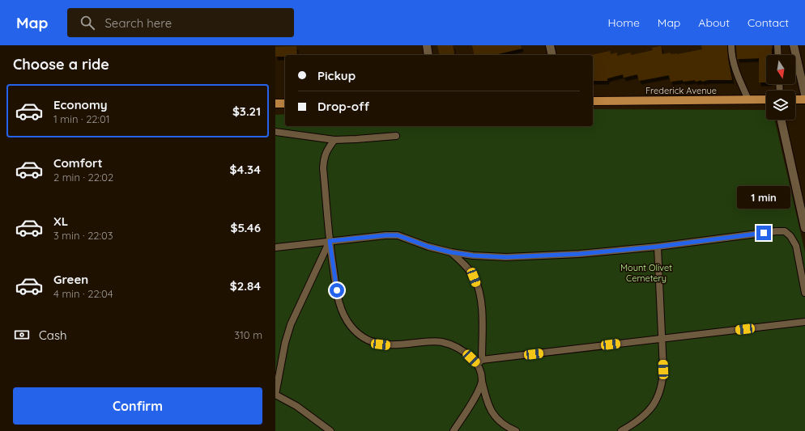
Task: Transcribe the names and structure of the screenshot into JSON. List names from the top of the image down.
{
  "streets": {
    "main road": ["Frederick Avenue"]
  },
  "parks": ["Mount Olivet Cemetery"],
  "north": "bottom",
  "page": {
    "header": "Map",
    "search": "Search here",
    "nav": [
      "Home",
      "Map",
      "About",
      "Contact"
    ],
    "heading": "Choose a ride",
    "banner": ["Pickup", "Drop-off"],
    "list": [
      {
        "name": "Economy",
        "note": "1 min · 22:01",
        "value": "$3.21"
      },
      {
        "name": "Comfort",
        "note": "2 min · 22:02",
        "value": "$4.34"
      },
      {
        "name": "XL",
        "note": "3 min · 22:03",
        "value": "$5.46"
      },
      {
        "name": "Green",
        "note": "4 min · 22:04",
        "value": "$2.84"
      }
    ],
    "bubble": "1 min",
    "pay": ["Cash", "310 m"],
    "buttons": "Confirm"
  }
}
